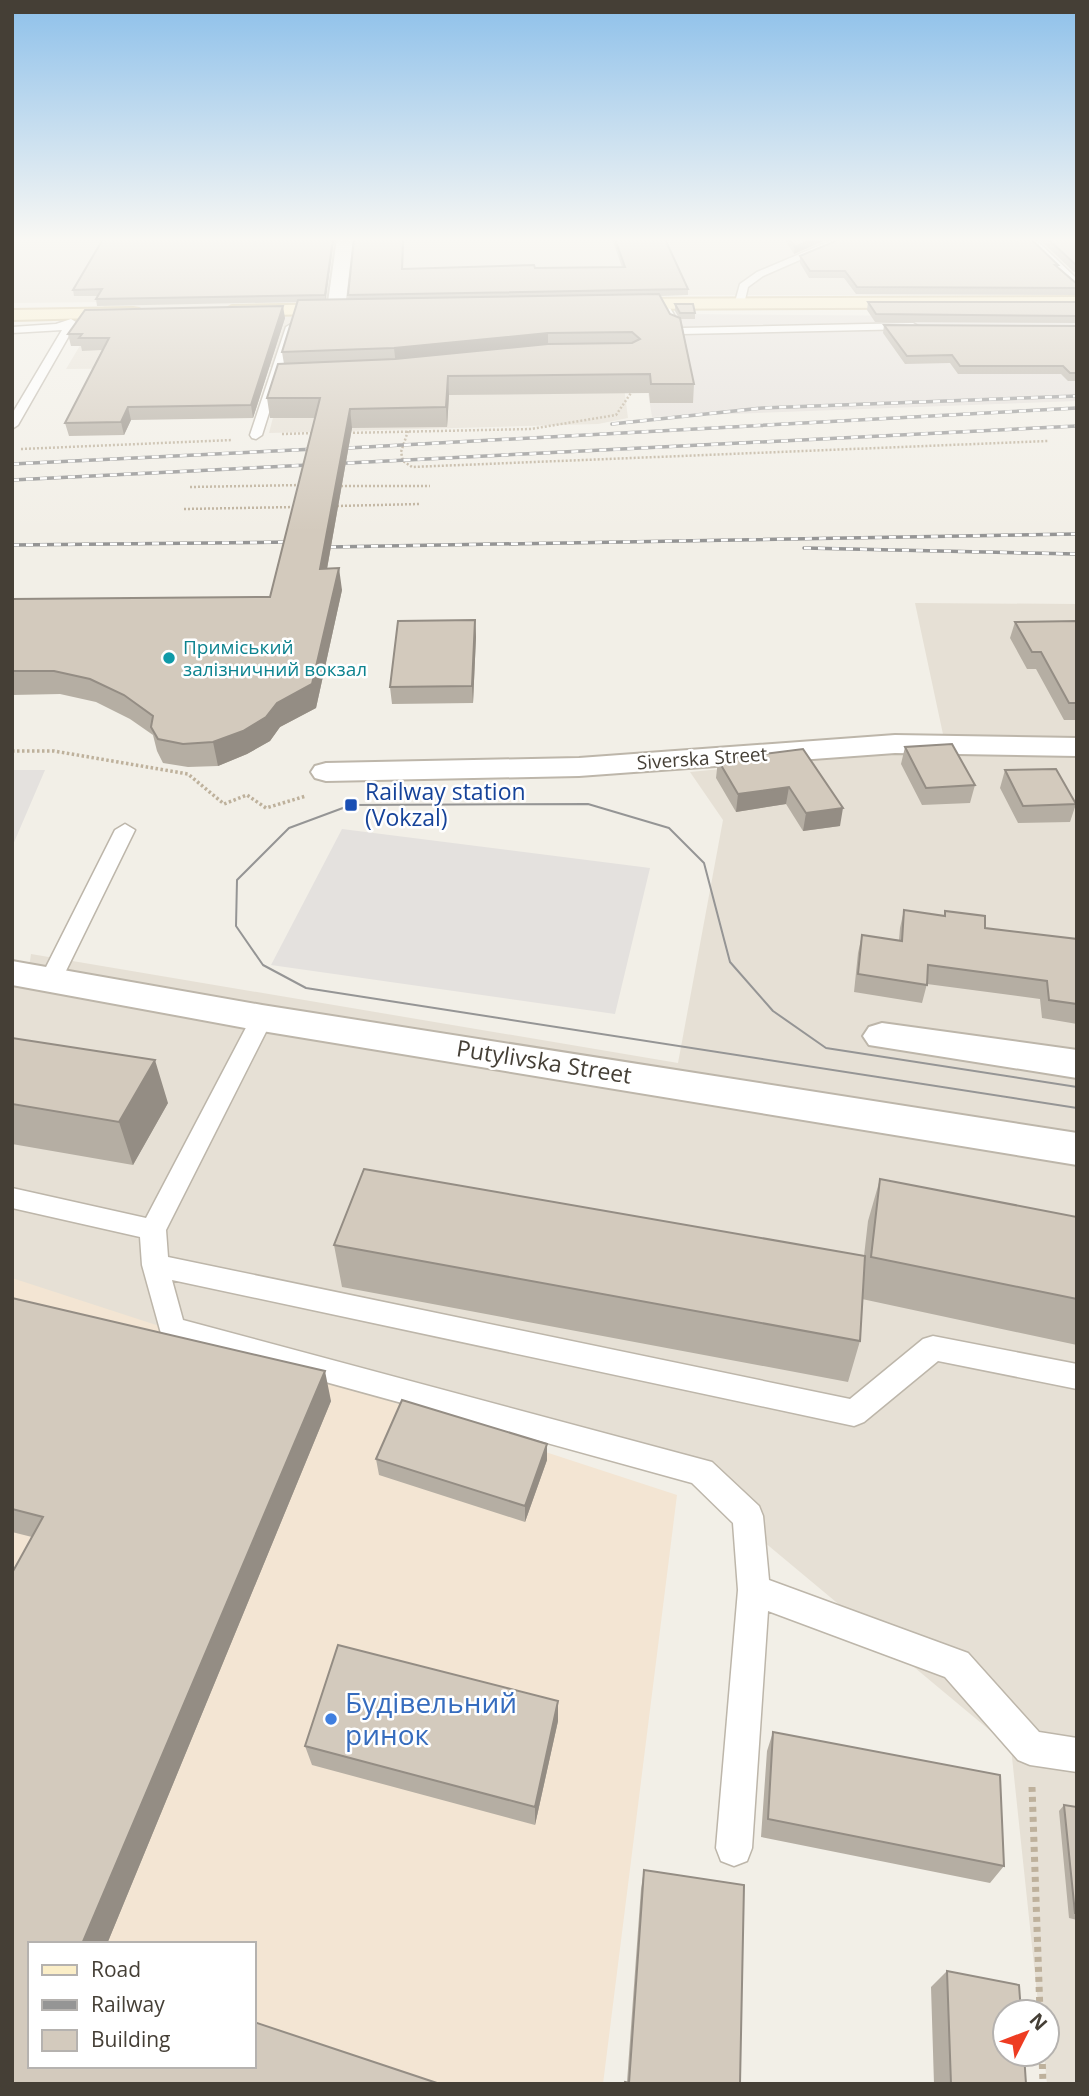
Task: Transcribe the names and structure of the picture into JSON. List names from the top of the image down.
{
  "streets": {
    "street": ["Siverska Street", "Putylivska Street"]
  },
  "places": {
    "other": ["Приміський залізничний вокзал", "Будівельний ринок"],
    "transit": ["Railway station (Vokzal)"]
  },
  "legend": ["Road", "Railway", "Building"],
  "north": "top right"
}
